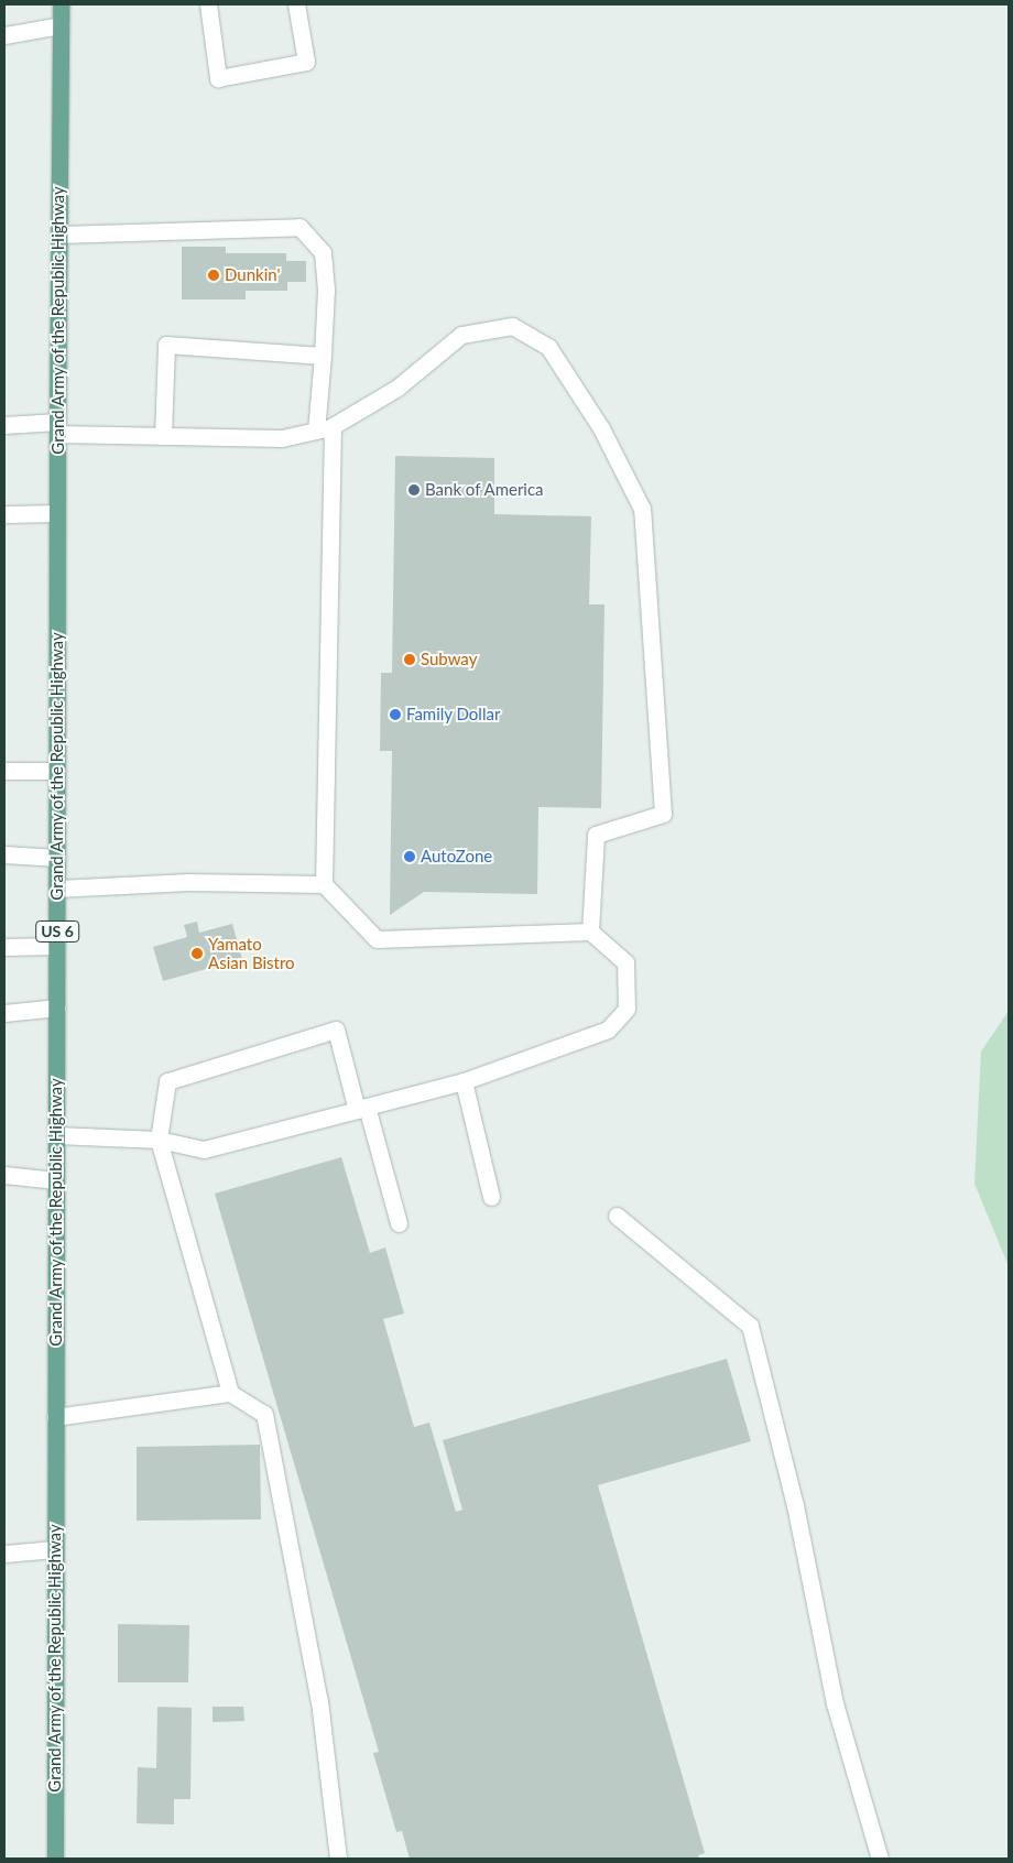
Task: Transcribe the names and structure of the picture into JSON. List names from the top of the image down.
{
  "streets": {
    "main road": ["Grand Army of the Republic Highway", "US 6"]
  },
  "places": [
    "Dunkin'",
    "Bank of America",
    "Subway",
    "Family Dollar",
    "AutoZone",
    "Yamato Asian Bistro"
  ]
}
